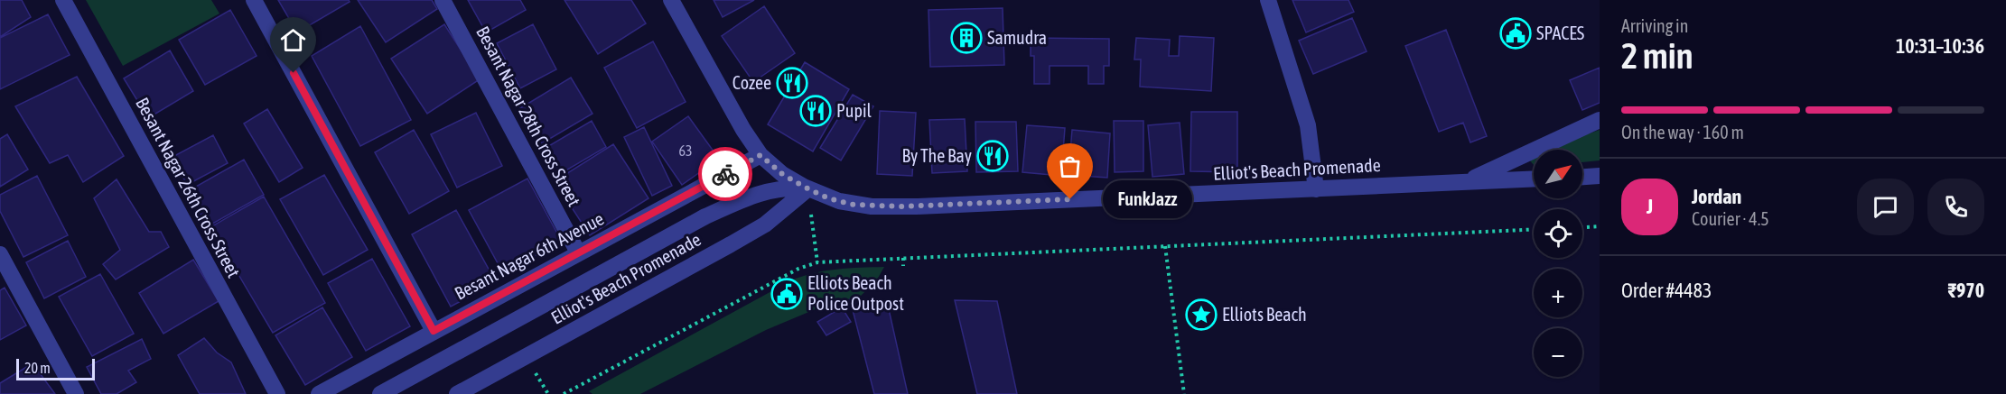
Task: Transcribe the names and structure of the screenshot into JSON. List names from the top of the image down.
{
  "streets": {
    "street": [
      "Besant Nagar 28th Cross Street",
      "Elliot's Beach Promenade",
      "Besant Nagar 26th Cross Street",
      "Besant Nagar 6th Avenue"
    ]
  },
  "crossings": [
    ["Besant Nagar 28th Cross Street", "Besant Nagar 6th Avenue"]
  ],
  "places": {
    "public building": ["SPACES", "Elliots Beach Police Outpost"],
    "building": ["Samudra"],
    "restaurant": ["Cozee", "Pupil", "By The Bay"],
    "other": ["FunkJazz"],
    "place": ["Elliots Beach"]
  },
  "house_numbers": ["63"],
  "scale_bar": "20 m",
  "north": "top right",
  "page": {
    "heading": ["2 min", "Arriving in", "10:31–10:36"],
    "panel": [
      "Jordan",
      "Courier · 4.5",
      "Order #4483",
      "₹970"
    ],
    "bar": "On the way · 160 m",
    "map_buttons": ["+", "−"],
    "round": "J",
    "bubble": "FunkJazz",
    "scale": "20 m"
  }
}
